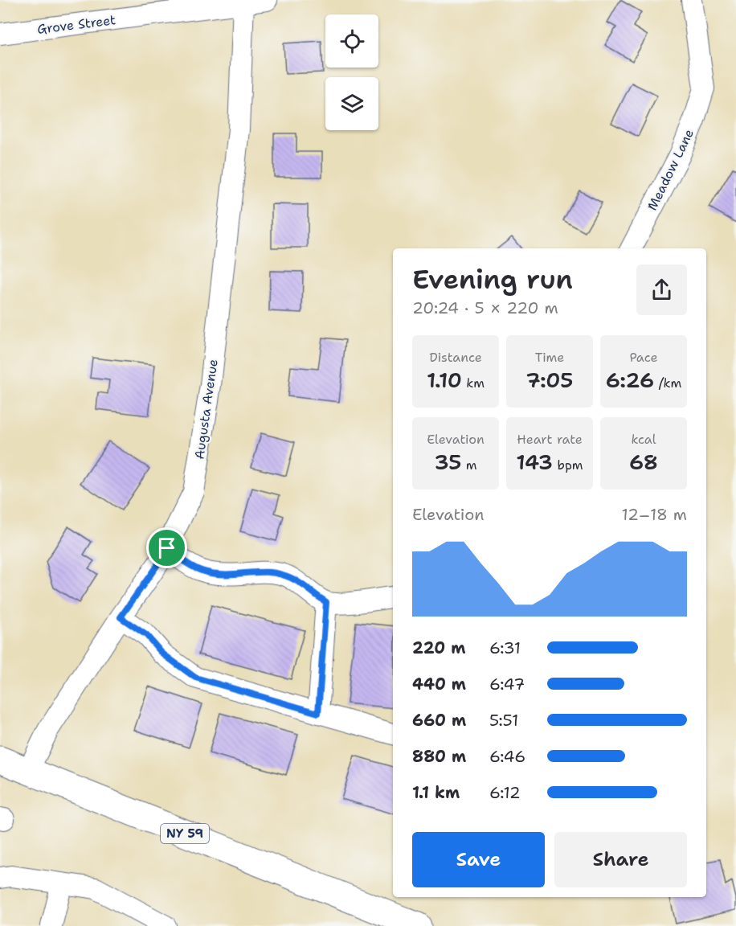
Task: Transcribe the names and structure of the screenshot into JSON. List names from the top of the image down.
{
  "streets": {
    "main road": ["NY 59"],
    "street": ["Grove Street", "Meadow Lane", "Augusta Avenue"]
  },
  "crossings": [
    ["Grove Street", "Augusta Avenue"],
    ["Augusta Avenue", "NY 59"]
  ],
  "page": {
    "heading": ["Evening run", "20:24 · 5 × 220 m"],
    "stats": [
      ["Distance", "1.10 km"],
      ["Time", "7:05"],
      ["Pace", "6:26 /km"],
      ["Elevation", "35 m"],
      ["Heart rate", "143 bpm"],
      ["kcal", "68"]
    ],
    "chart": ["Elevation", "12–18 m"],
    "list": [
      {
        "name": "220 m",
        "note": "6:31"
      },
      {
        "name": "440 m",
        "note": "6:47"
      },
      {
        "name": "660 m",
        "note": "5:51"
      },
      {
        "name": "880 m",
        "note": "6:46"
      },
      {
        "name": "1.1 km",
        "note": "6:12"
      }
    ],
    "buttons": ["Save", "Share"]
  }
}
